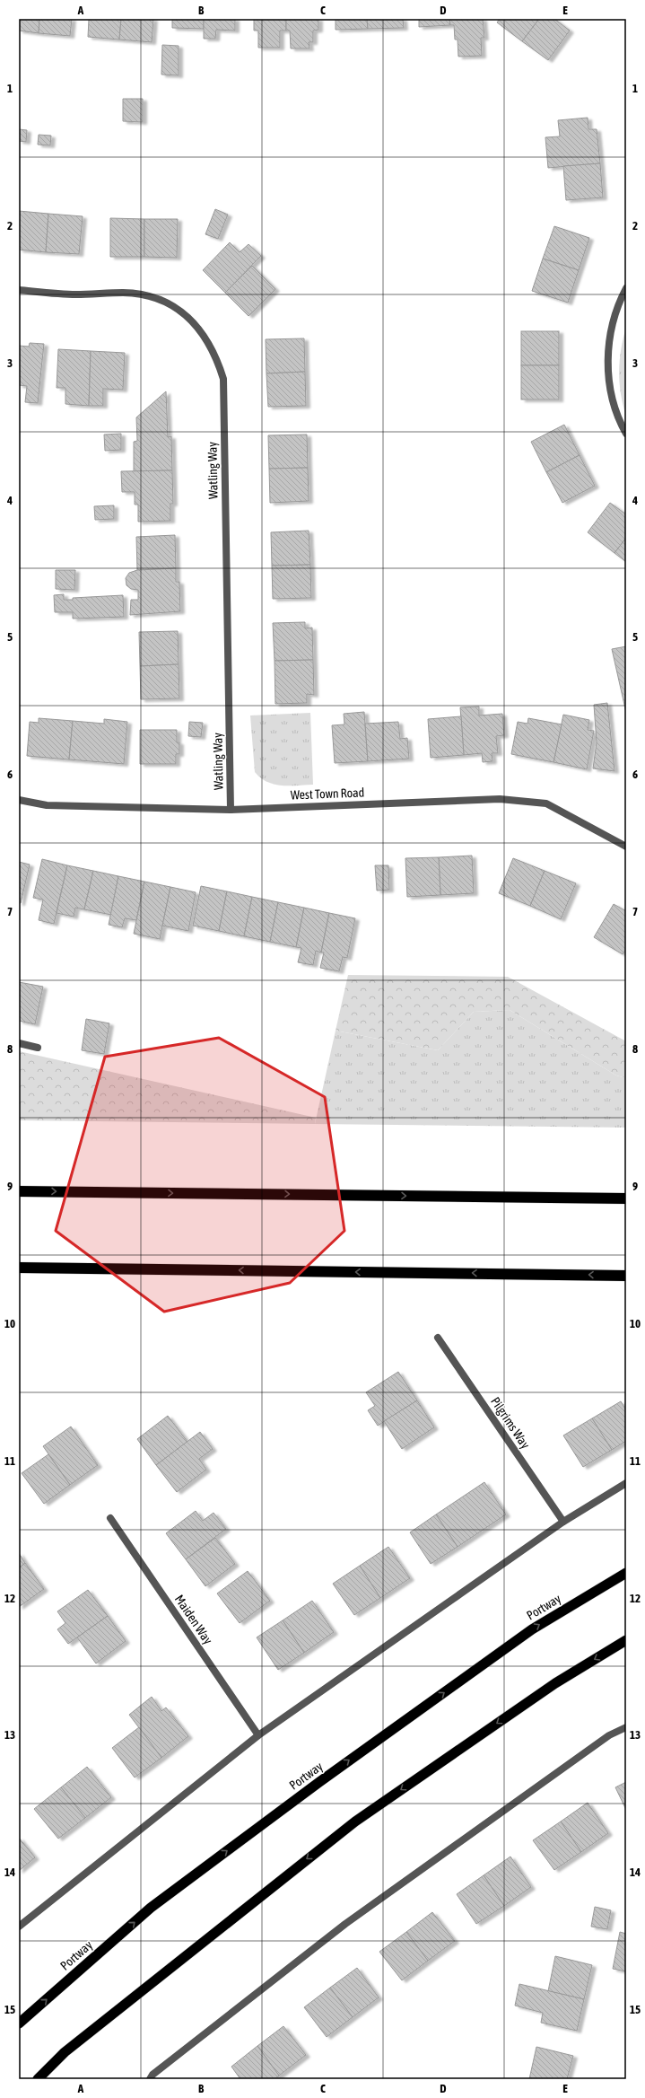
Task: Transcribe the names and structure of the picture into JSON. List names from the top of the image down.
{
  "streets": {
    "highway": ["Portway"],
    "street": [
      "Watling Way",
      "West Town Road",
      "Pilgrims Way",
      "Maiden Way"
    ]
  },
  "crossings": [
    ["Watling Way", "West Town Road"]
  ],
  "grid": {
    "columns": [
      "A",
      "B",
      "C",
      "D",
      "E"
    ],
    "rows": [
      "1",
      "2",
      "3",
      "4",
      "5",
      "6",
      "7",
      "8",
      "9",
      "10",
      "11",
      "12",
      "13",
      "14",
      "15"
    ]
  }
}
